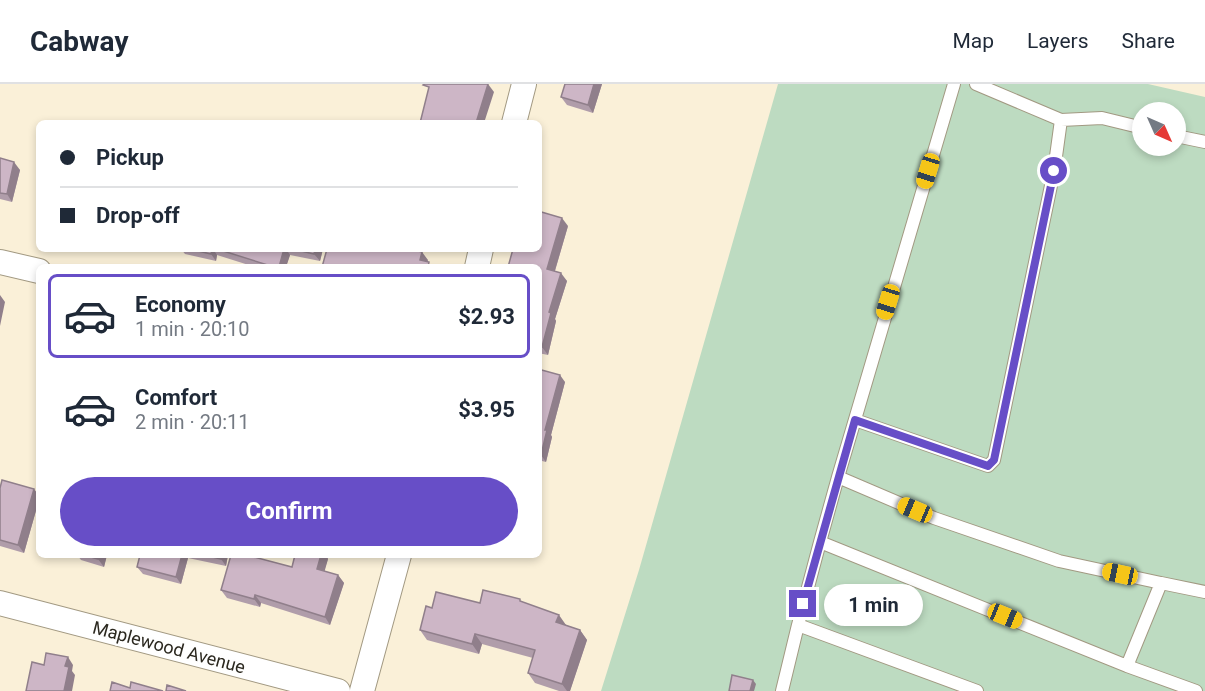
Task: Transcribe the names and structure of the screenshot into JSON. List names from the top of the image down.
{
  "streets": {
    "street": ["Maplewood Avenue"]
  },
  "north": "bottom right",
  "page": {
    "header": "Cabway",
    "nav": ["Map", "Layers", "Share"],
    "banner": ["Pickup", "Drop-off"],
    "list": [
      {
        "name": "Economy",
        "note": "1 min · 20:10",
        "value": "$2.93"
      },
      {
        "name": "Comfort",
        "note": "2 min · 20:11",
        "value": "$3.95"
      }
    ],
    "buttons": "Confirm",
    "bubble": "1 min"
  }
}
